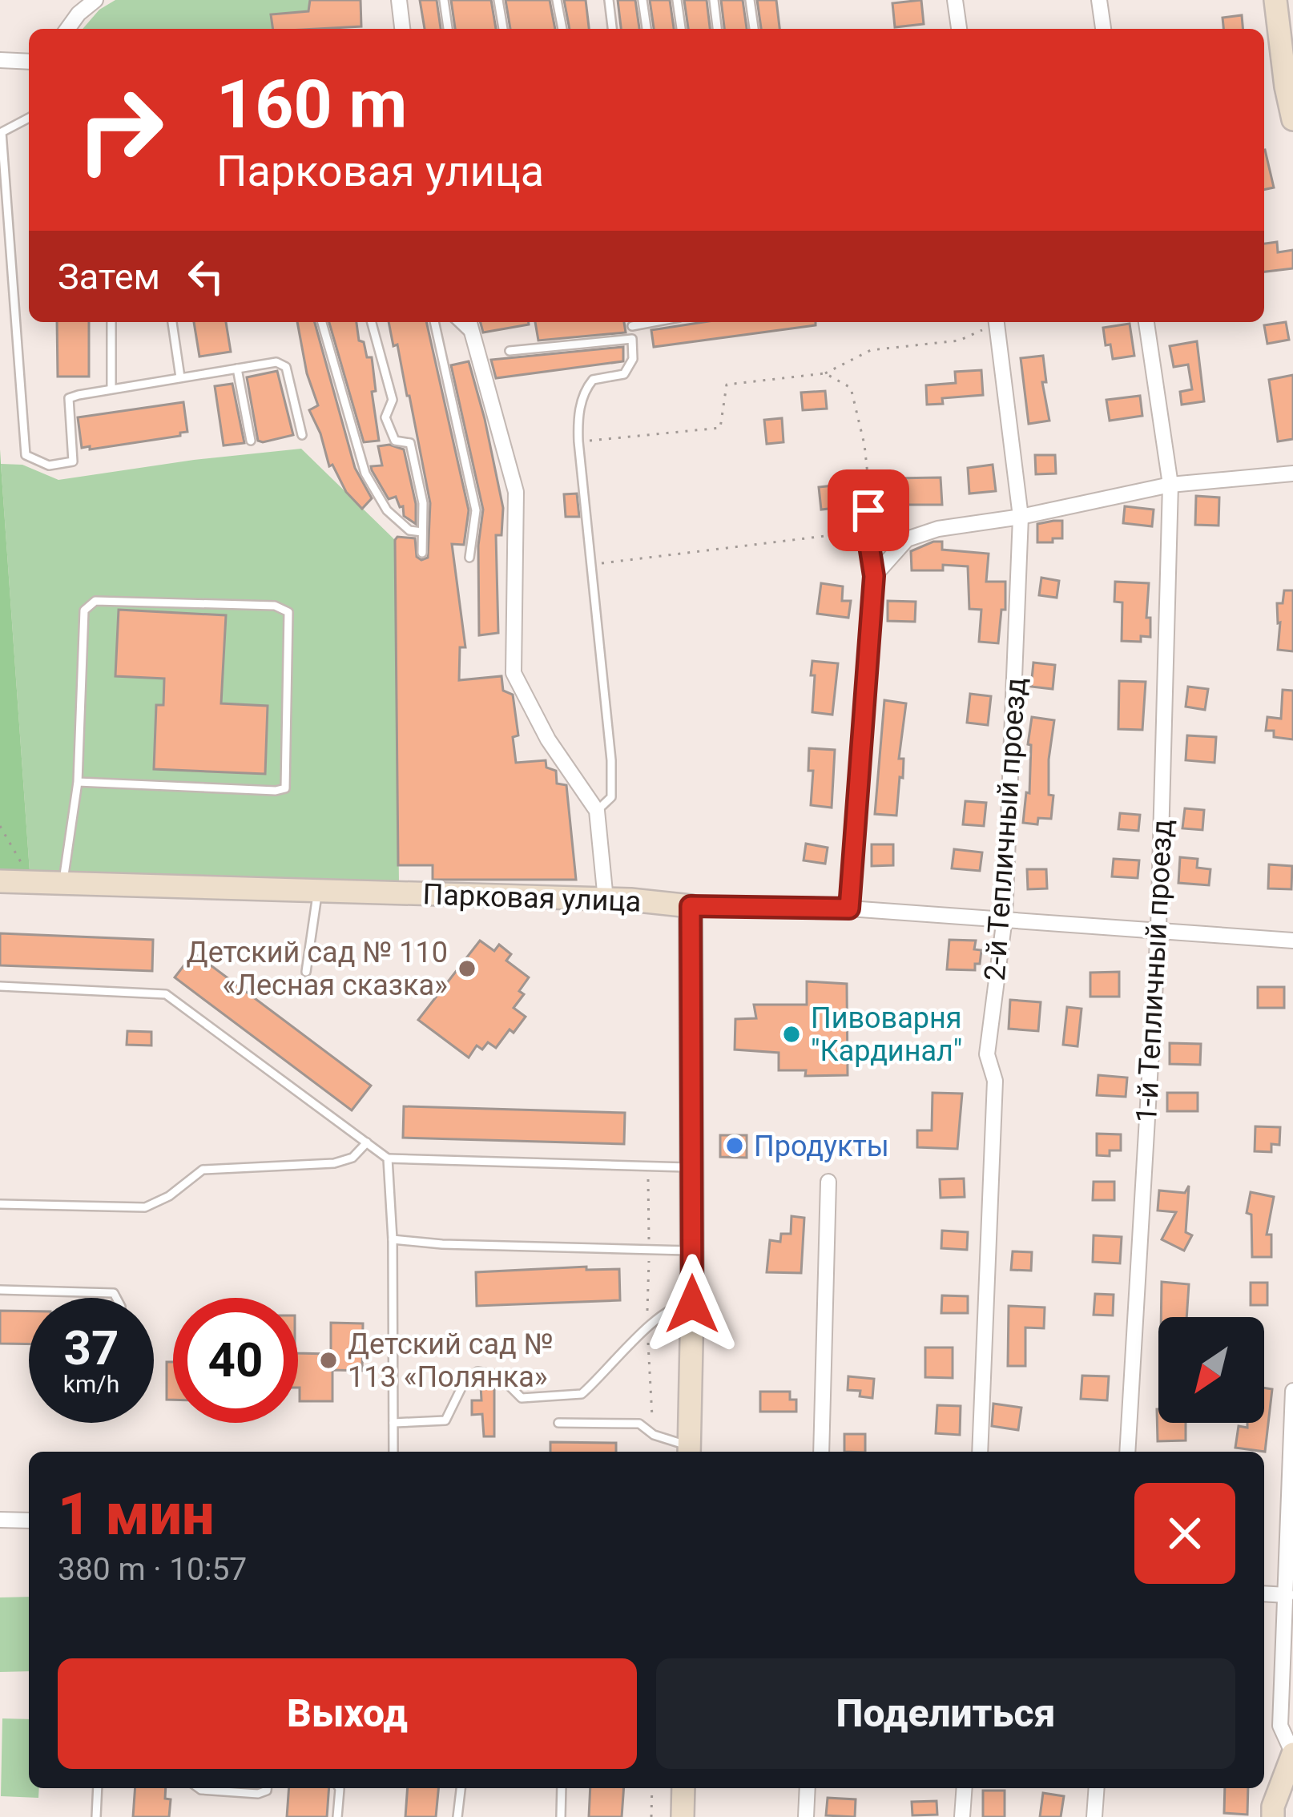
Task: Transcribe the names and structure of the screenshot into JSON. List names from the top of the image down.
{
  "streets": {
    "street": ["2-й Тепличный проезд", "Парковая улица", "1-й Тепличный проезд"]
  },
  "crossings": [
    ["2-й Тепличный проезд", "Парковая улица"],
    ["Парковая улица", "1-й Тепличный проезд"]
  ],
  "places": [
    "Детский сад № 110 «Лесная сказка»",
    "Пивоварня \"Кардинал\"",
    "Продукты",
    "Детский сад № 113 «Полянка»"
  ],
  "north": "bottom left",
  "page": {
    "turn": ["160 m", "Парковая улица"],
    "then": "Затем",
    "speed": "37 km/h",
    "limit": "40",
    "heading": ["1 мин", "380 m · 10:57"],
    "buttons": ["Выход", "Поделиться"]
  }
}
